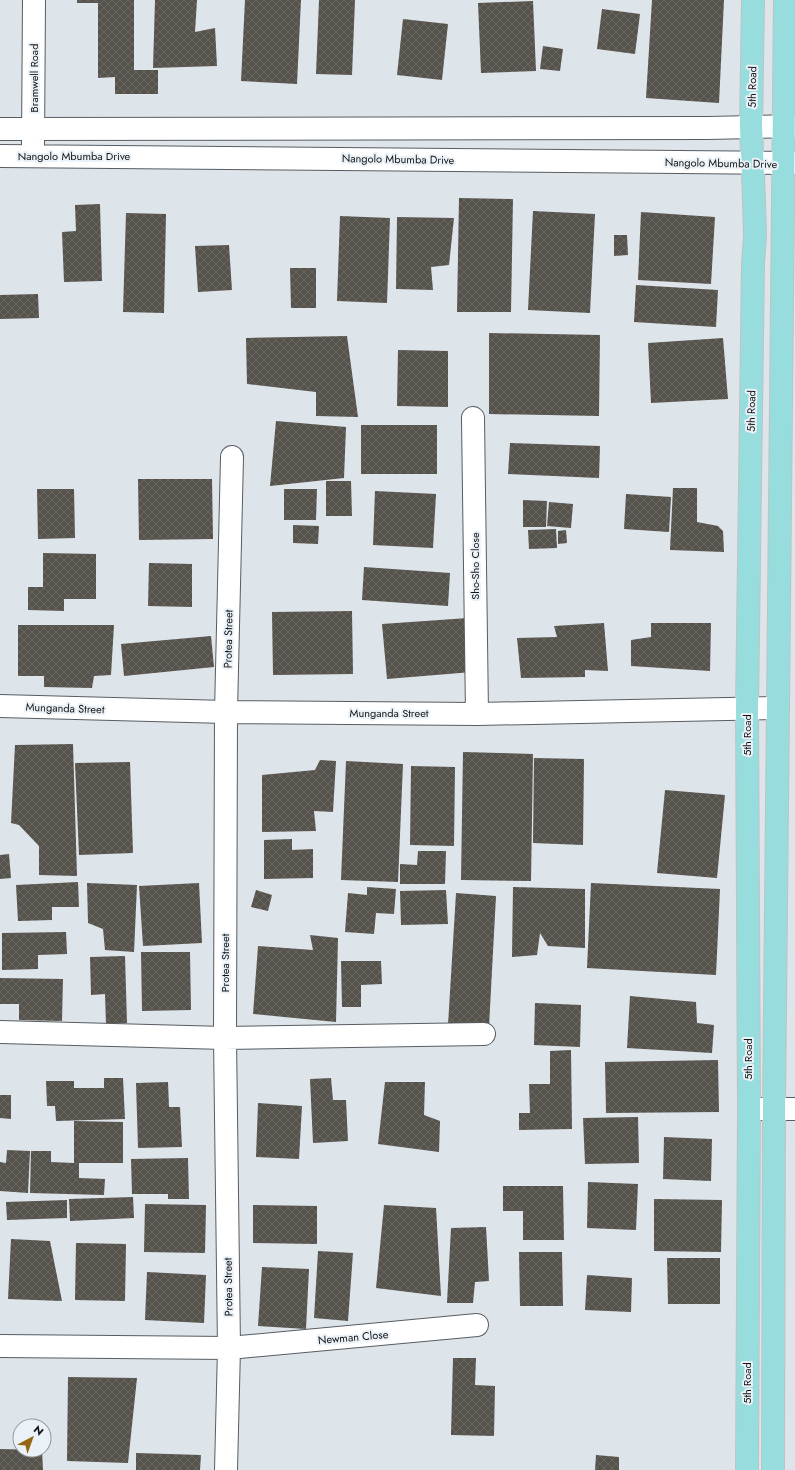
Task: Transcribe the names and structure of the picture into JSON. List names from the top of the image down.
{
  "streets": {
    "main road": ["5th Road"],
    "street": [
      "Bramwell Road",
      "Nangolo Mbumba Drive",
      "Sho-Sho Close",
      "Protea Street",
      "Munganda Street",
      "Newman Close"
    ]
  },
  "crossings": [
    ["Bramwell Road", "Nangolo Mbumba Drive"],
    ["5th Road", "Nangolo Mbumba Drive"],
    ["5th Road", "Munganda Street"],
    ["Sho-Sho Close", "Munganda Street"],
    ["Protea Street", "Munganda Street"],
    ["Protea Street", "Newman Close"]
  ],
  "north": "top right"
}
